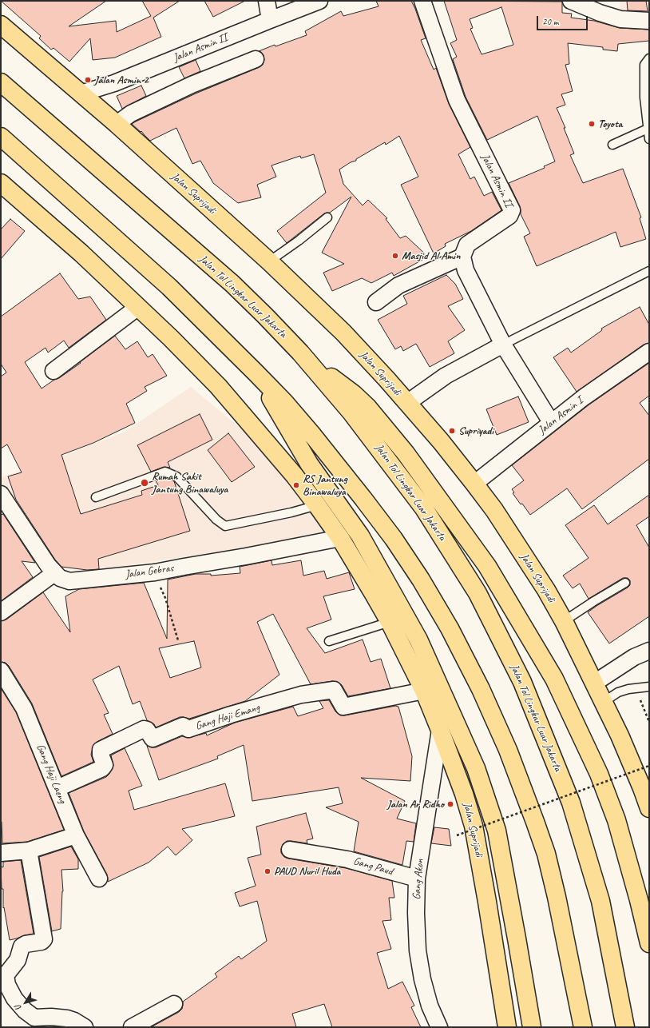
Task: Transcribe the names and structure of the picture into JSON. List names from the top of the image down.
{
  "streets": {
    "main road": ["Jalan Suprijadi", "Jalan Tol Lingkar Luar Jakarta"],
    "street": [
      "Jalan Asmin II",
      "Jalan Asmin I",
      "Jalan Gebras",
      "Gang Haji Emang",
      "Gang Haji Laeng",
      "Gang Paud",
      "Gang Akon"
    ]
  },
  "crossings": [
    ["Jalan Asmin II", "Jalan Suprijadi"],
    ["Jalan Suprijadi", "Jalan Asmin I"],
    ["Jalan Suprijadi", "Jalan Gebras"],
    ["Jalan Suprijadi", "Gang Haji Emang"],
    ["Jalan Suprijadi", "Gang Akon"],
    ["Gang Haji Emang", "Gang Haji Laeng"],
    ["Gang Paud", "Gang Akon"]
  ],
  "places": [
    "Jalan Asmin 2",
    "Toyota",
    "Masjid Al Amin",
    "Supriyadi",
    "Rumah Sakit Jantung Binawaluya",
    "RS Jantung Binawaluya",
    "Jalan Ar Ridho",
    "PAUD Nuril Huda"
  ],
  "scale_bar": "20 m",
  "north": "bottom left"
}
